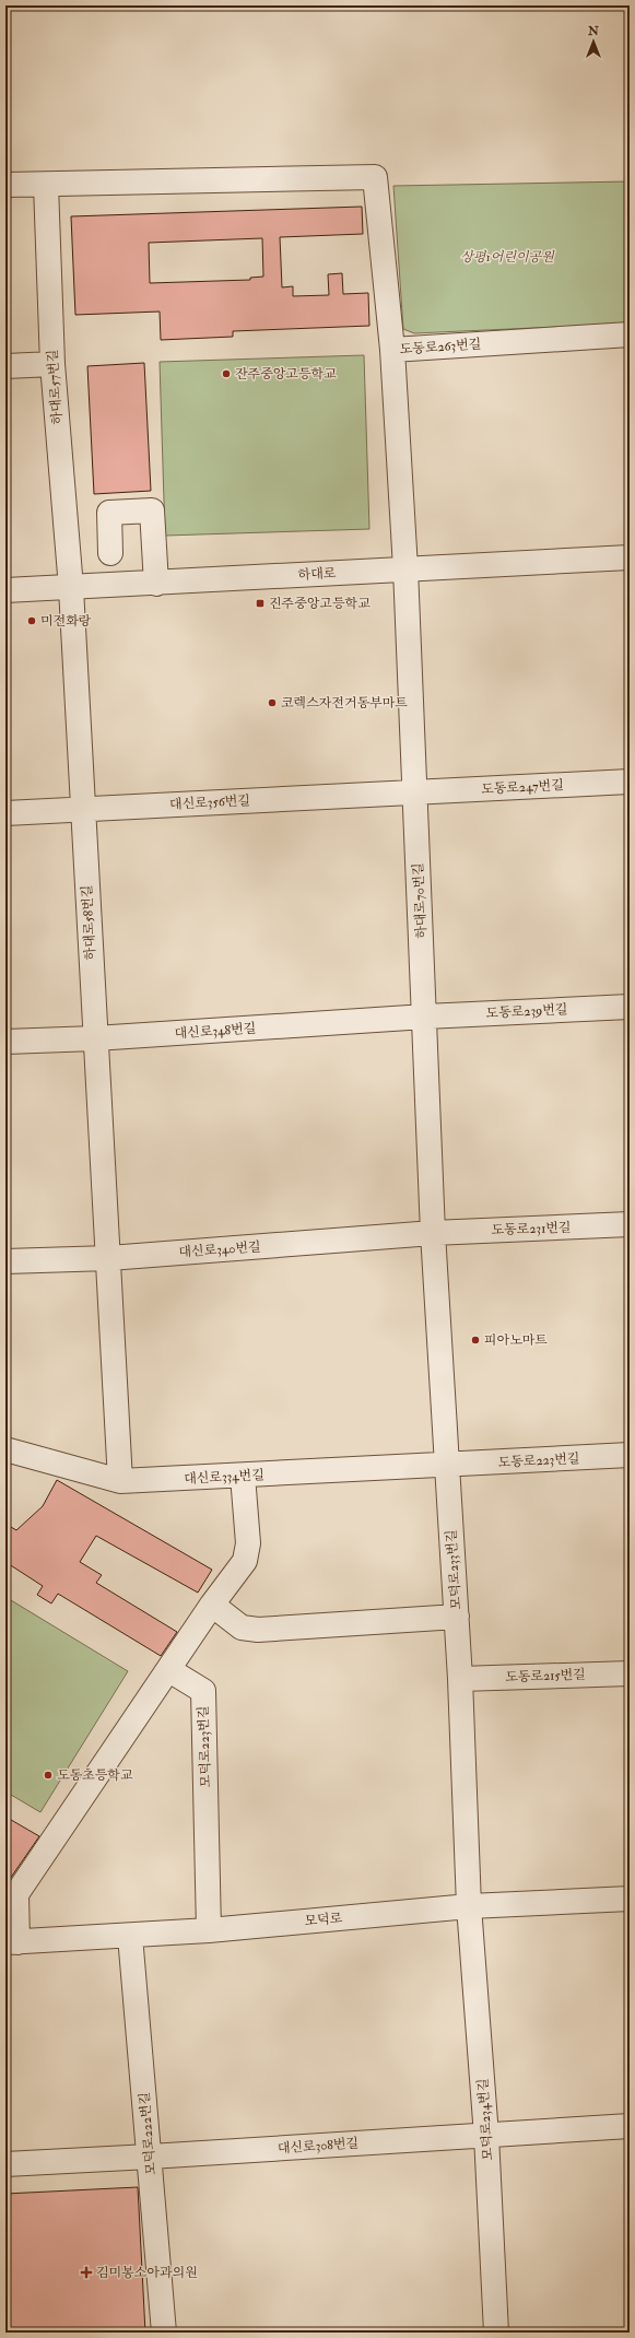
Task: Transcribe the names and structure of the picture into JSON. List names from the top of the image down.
{
  "streets": {
    "street": [
      "도동로263번길",
      "하대로57번길",
      "하대로",
      "도동로247번길",
      "대신로356번길",
      "하대로70번길",
      "하대로58번길",
      "도동로239번길",
      "대신로348번길",
      "도동로231번길",
      "대신로340번길",
      "도동로223번길",
      "대신로334번길",
      "모덕로233번길",
      "도동로215번길",
      "모덕로223번길",
      "모덕로",
      "모덕로234번길",
      "모덕로222번길",
      "대신로308번길"
    ]
  },
  "crossings": [
    ["도동로263번길", "하대로"],
    ["도동로263번길", "하대로70번길"],
    ["하대로57번길", "하대로"],
    ["하대로57번길", "하대로58번길"],
    ["하대로", "하대로70번길"],
    ["하대로", "하대로58번길"],
    ["도동로247번길", "대신로356번길"],
    ["도동로247번길", "하대로70번길"],
    ["대신로356번길", "하대로70번길"],
    ["대신로356번길", "하대로58번길"],
    ["하대로70번길", "도동로239번길"],
    ["하대로70번길", "대신로348번길"],
    ["하대로70번길", "도동로231번길"],
    ["하대로70번길", "대신로340번길"],
    ["하대로70번길", "모덕로233번길"],
    ["하대로58번길", "대신로348번길"],
    ["하대로58번길", "대신로340번길"],
    ["하대로58번길", "대신로334번길"],
    ["도동로239번길", "대신로348번길"],
    ["도동로231번길", "대신로340번길"],
    ["도동로231번길", "모덕로233번길"],
    ["대신로340번길", "모덕로233번길"],
    ["도동로223번길", "대신로334번길"],
    ["도동로223번길", "모덕로233번길"],
    ["대신로334번길", "모덕로233번길"],
    ["모덕로233번길", "도동로215번길"],
    ["모덕로233번길", "모덕로"],
    ["모덕로233번길", "모덕로234번길"],
    ["모덕로223번길", "모덕로"],
    ["모덕로", "모덕로234번길"],
    ["모덕로", "모덕로222번길"],
    ["모덕로234번길", "대신로308번길"],
    ["모덕로222번길", "대신로308번길"]
  ],
  "parks": ["상평1어린이공원"],
  "places": {
    "other": [
      "잔주중앙고등학교",
      "미전화랑",
      "코렉스자전거동부마트",
      "피아노마트",
      "도동초등학교"
    ],
    "transit": ["진주중앙고등학교"],
    "health": ["김미봉소아과의원"]
  },
  "north": "top"
}
